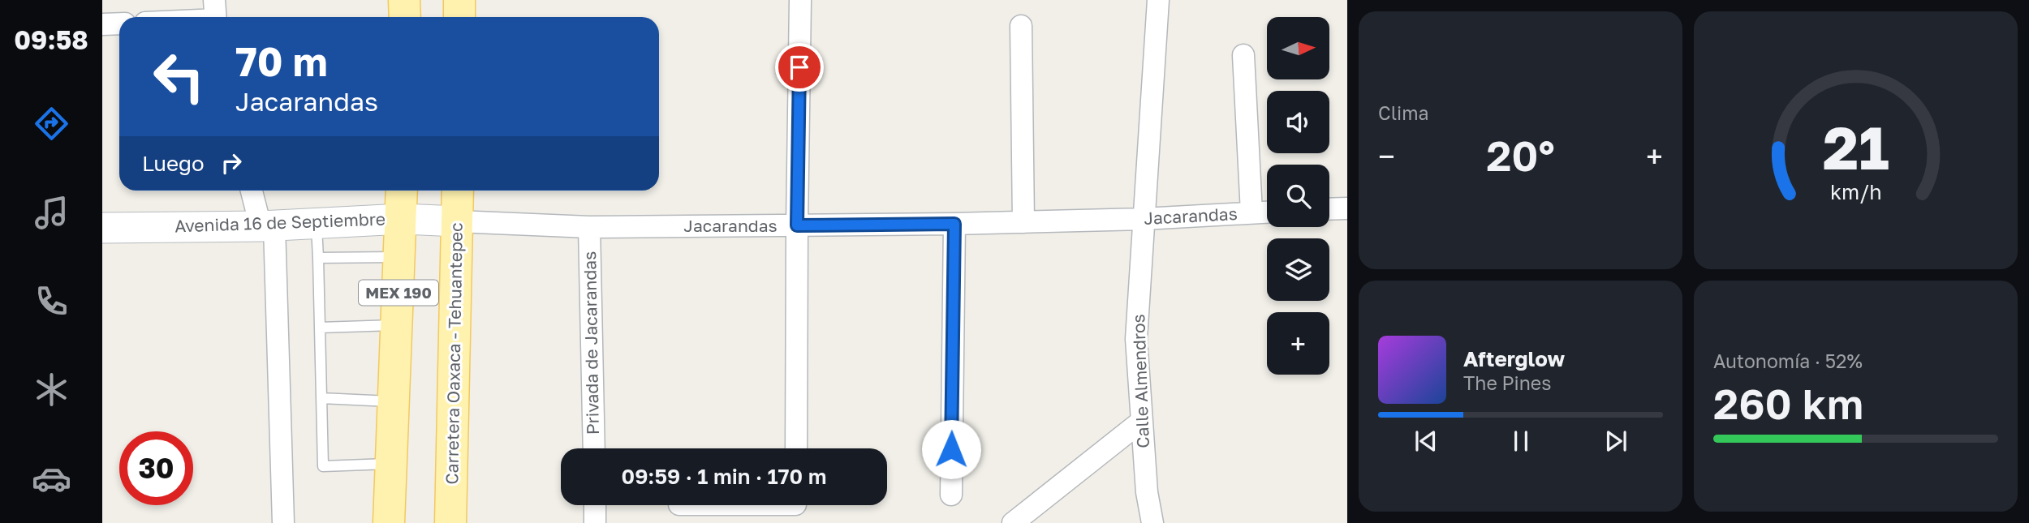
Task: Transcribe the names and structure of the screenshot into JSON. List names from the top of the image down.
{
  "streets": {
    "main road": ["MEX 190", "Carretera Oaxaca - Tehuantepec"],
    "street": [
      "Jacarandas",
      "Avenida 16 de Septiembre",
      "Privada de Jacarandas",
      "Calle Almendros"
    ]
  },
  "crossings": [
    ["Jacarandas", "Avenida 16 de Septiembre"],
    ["Jacarandas", "Privada de Jacarandas"],
    ["Jacarandas", "Carretera Oaxaca - Tehuantepec"],
    ["Jacarandas", "Calle Almendros"],
    ["Avenida 16 de Septiembre", "MEX 190"],
    ["Avenida 16 de Septiembre", "Carretera Oaxaca - Tehuantepec"]
  ],
  "north": "right",
  "page": {
    "tabs": "09:58",
    "tile": [
      "Clima",
      ["Autonomía · 52%", "260 km"]
    ],
    "map_buttons": "+",
    "turn": ["70 m", "Jacarandas"],
    "heat": ["−", "20°", "+"],
    "then": "Luego",
    "song": ["Afterglow", "The Pines"],
    "limit": "30",
    "trip": "09:59 · 1 min · 170 m",
    "gauge": ["21", "km/h"]
  }
}
